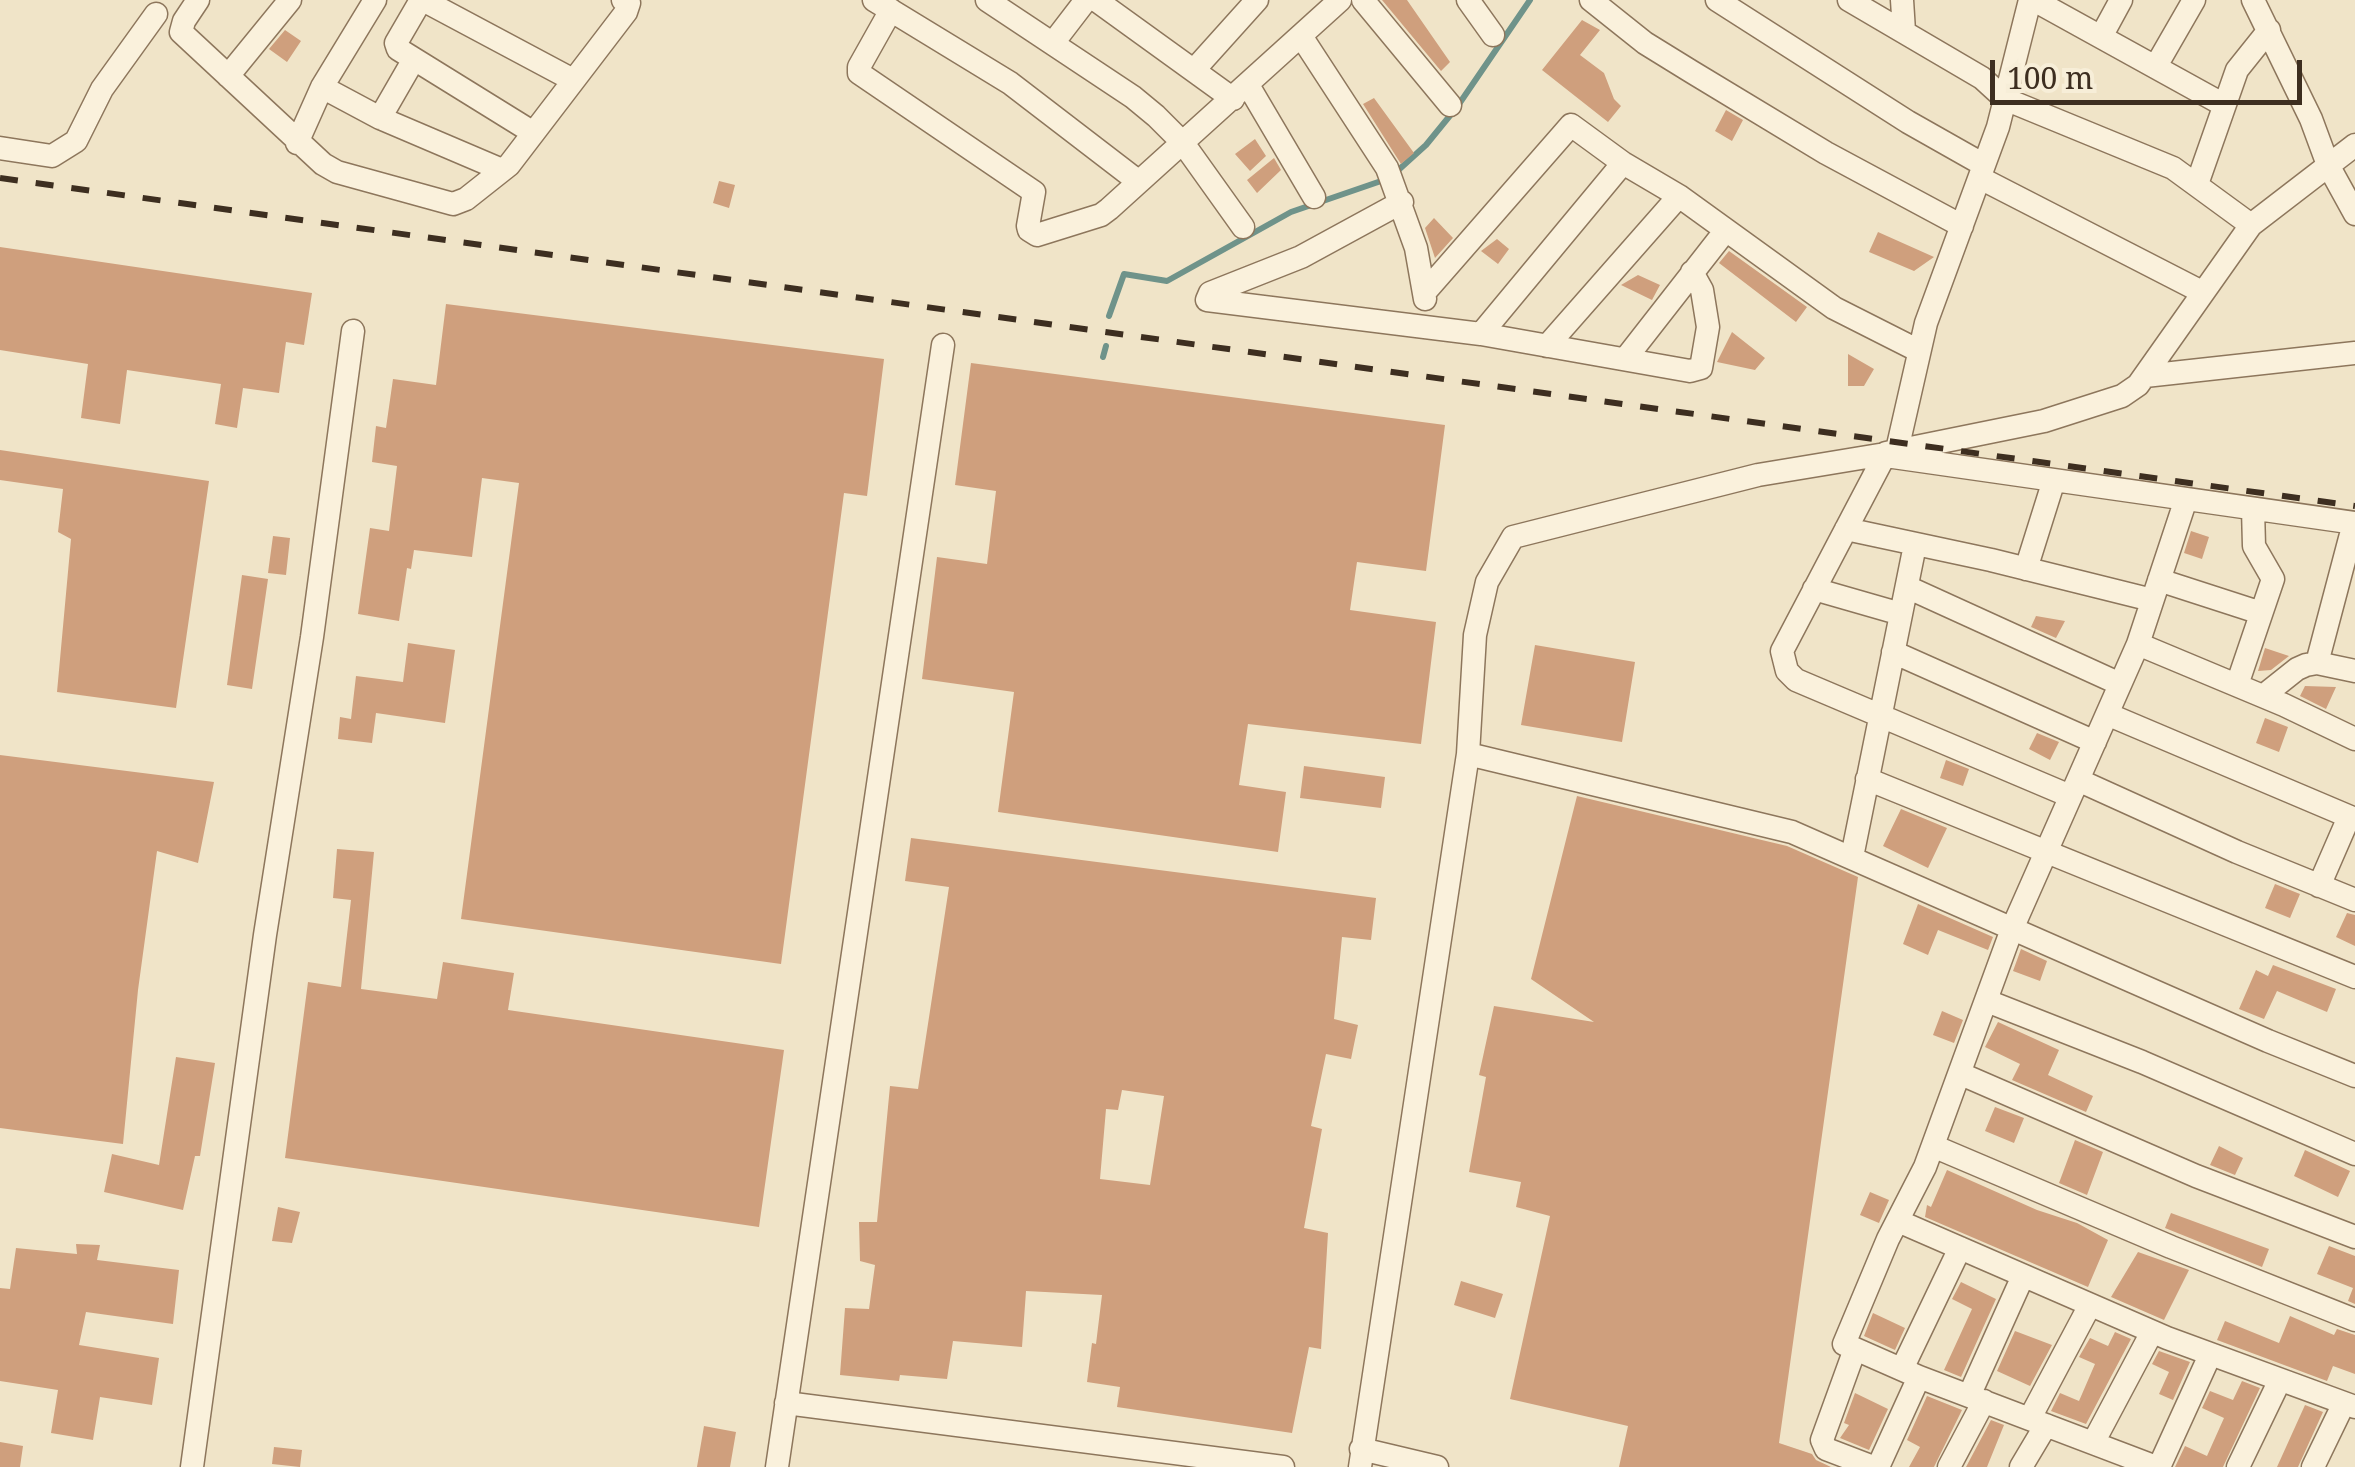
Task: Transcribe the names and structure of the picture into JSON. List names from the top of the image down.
{
  "scale_bar": "100 m"
}
